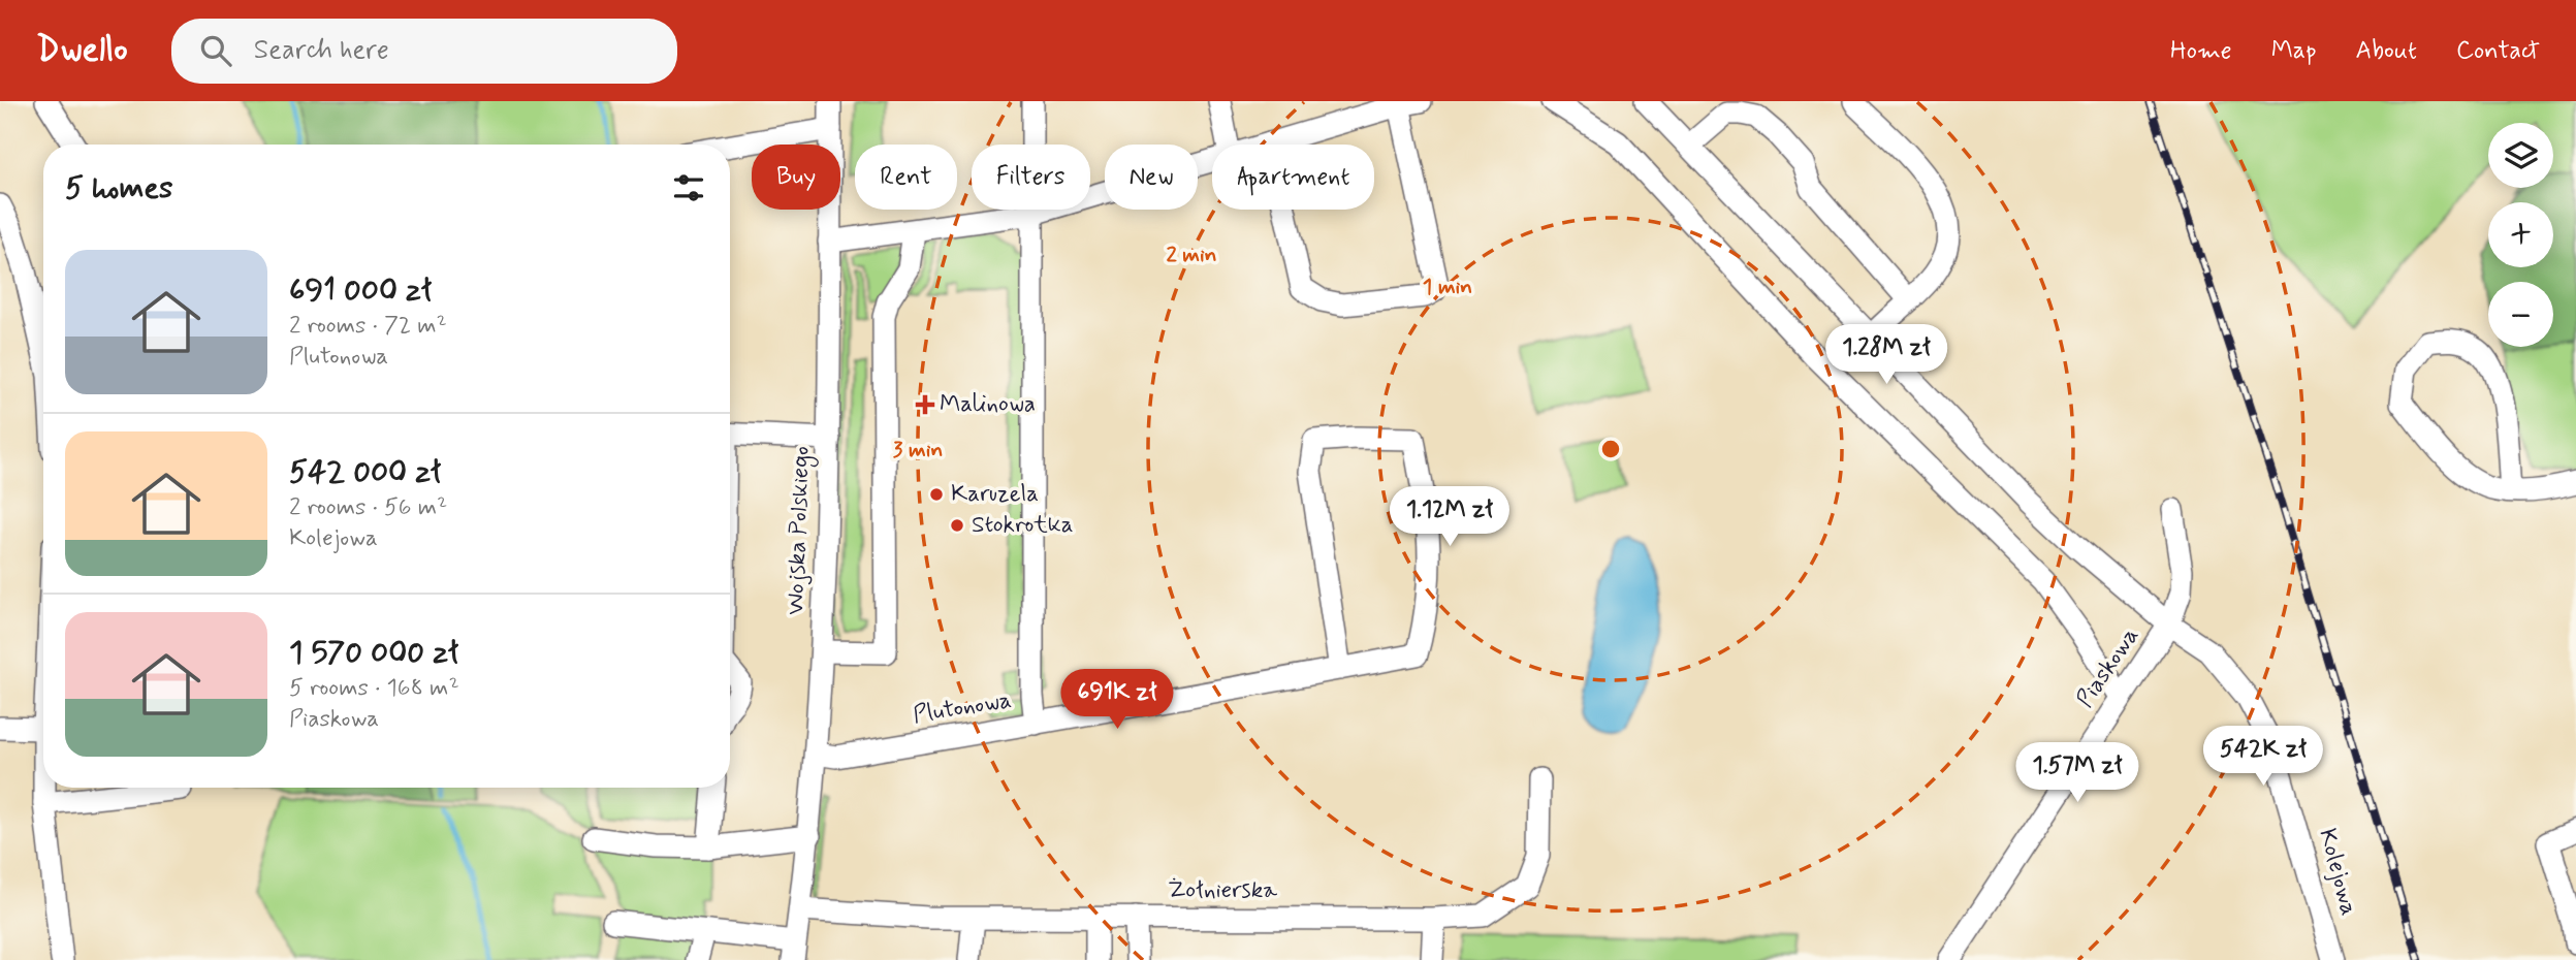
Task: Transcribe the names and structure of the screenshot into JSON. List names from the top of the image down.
{
  "streets": {
    "street": [
      "Wojska Polskiego",
      "Piaskowa",
      "Plutonowa",
      "Kolejowa",
      "Żołnierska"
    ]
  },
  "crossings": [
    ["Wojska Polskiego", "Plutonowa"],
    ["Wojska Polskiego", "Żołnierska"],
    ["Piaskowa", "Kolejowa"]
  ],
  "places": {
    "health": ["Malinowa"],
    "other": ["Karuzela", "Stokrotka"]
  },
  "page": {
    "header": "Dwello",
    "search": "Search here",
    "nav": [
      "Home",
      "Map",
      "About",
      "Contact"
    ],
    "map_buttons": ["+", "−"],
    "chip": [
      "Buy",
      "Rent",
      "Filters",
      "New",
      "Apartment"
    ],
    "heading": "5 homes",
    "list": [
      {
        "name": "691 000 zł",
        "note": "2 rooms · 72 m² · Plutonowa"
      },
      {
        "name": "542 000 zł",
        "note": "2 rooms · 56 m² · Kolejowa"
      },
      {
        "name": "1 570 000 zł",
        "note": "5 rooms · 168 m² · Piaskowa"
      }
    ],
    "price": [
      "1.28M zł",
      "1.12M zł",
      "691K zł",
      "542K zł",
      "1.57M zł"
    ]
  },
  "rings": ["2 min", "1 min", "3 min"]
}
